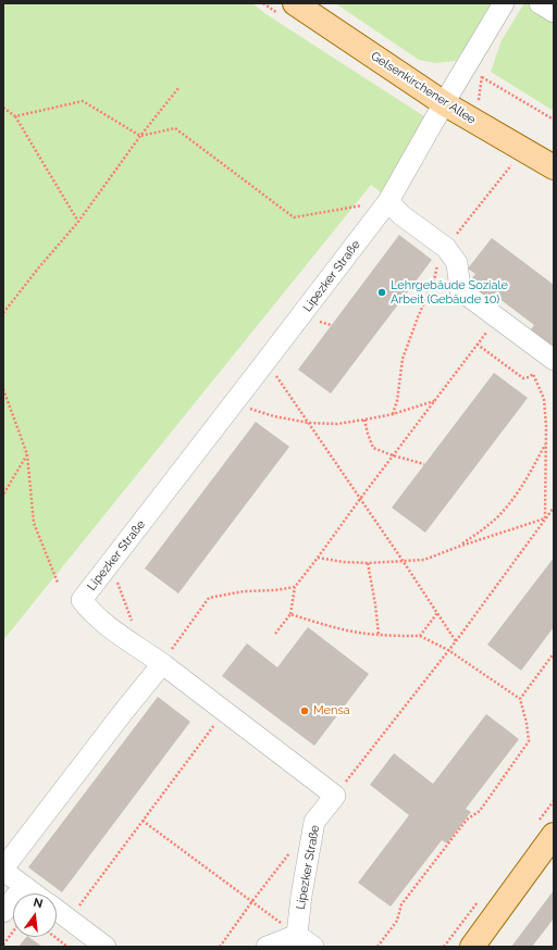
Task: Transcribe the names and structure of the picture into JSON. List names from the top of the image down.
{
  "streets": {
    "main road": ["Gelsenkirchener Allee"],
    "street": ["Lipezker Straße"]
  },
  "places": ["Lehrgebäude Soziale Arbeit (Gebäude 10)", "Mensa"],
  "north": "top"
}
